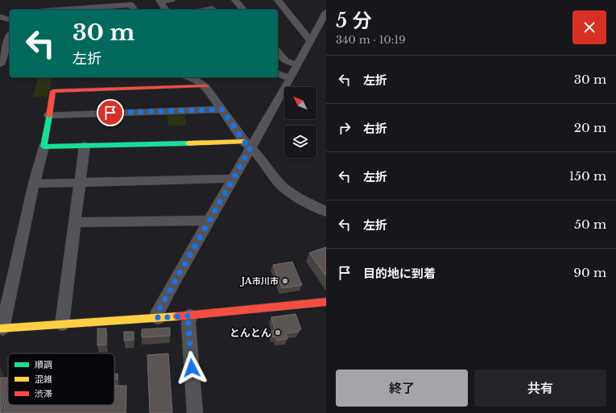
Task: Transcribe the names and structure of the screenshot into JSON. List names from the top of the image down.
{
  "places": ["JA市川市", "とんとん"],
  "legend": ["順調", "混雑", "渋滞"],
  "north": "top left",
  "page": {
    "heading": ["5 分", "340 m · 10:19"],
    "turn": ["30 m", "左折"],
    "list": [
      {
        "name": "左折",
        "value": "30 m"
      },
      {
        "name": "右折",
        "value": "20 m"
      },
      {
        "name": "左折",
        "value": "150 m"
      },
      {
        "name": "左折",
        "value": "50 m"
      },
      {
        "name": "目的地に到着",
        "value": "90 m"
      }
    ],
    "buttons": ["終了", "共有"]
  }
}
